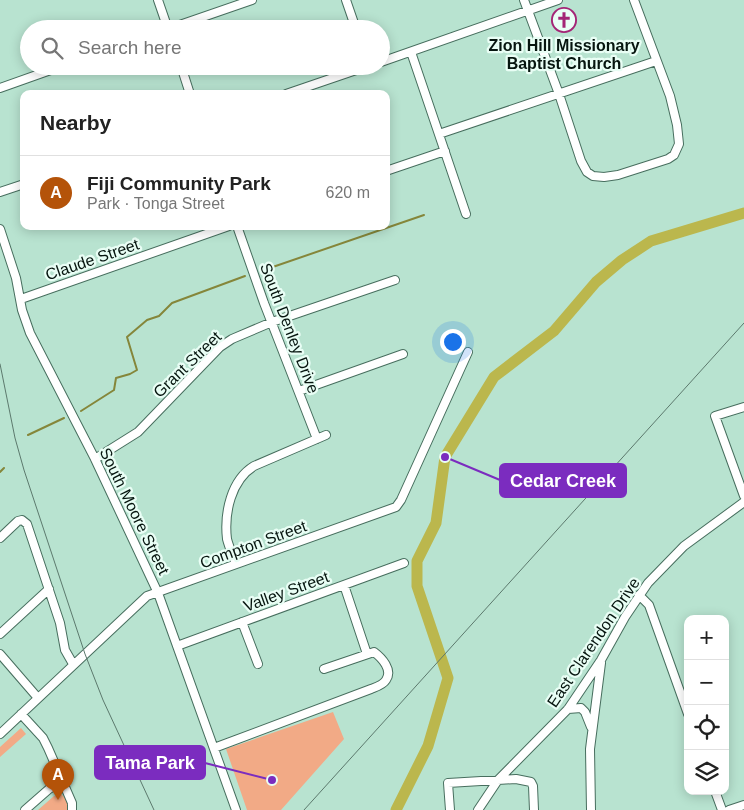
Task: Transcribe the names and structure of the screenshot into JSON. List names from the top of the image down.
{
  "streets": {
    "street": [
      "Claude Street",
      "South Denley Drive",
      "Grant Street",
      "South Moore Street",
      "Compton Street",
      "Valley Street",
      "East Clarendon Drive"
    ]
  },
  "crossings": [
    ["Claude Street", "South Moore Street"],
    ["South Denley Drive", "Grant Street"],
    ["Grant Street", "South Moore Street"],
    ["South Moore Street", "Compton Street"],
    ["South Moore Street", "Valley Street"]
  ],
  "places": {
    "church": ["Zion Hill Missionary Baptist Church"],
    "other": ["Cedar Creek", "Tama Park"]
  },
  "page": {
    "search": "Search here",
    "heading": "Nearby",
    "list": [
      {
        "mark": "A",
        "name": "Fiji Community Park",
        "note": "Park · Tonga Street",
        "value": "620 m"
      }
    ],
    "map_buttons": ["+", "−"],
    "pins": "A"
  }
}
